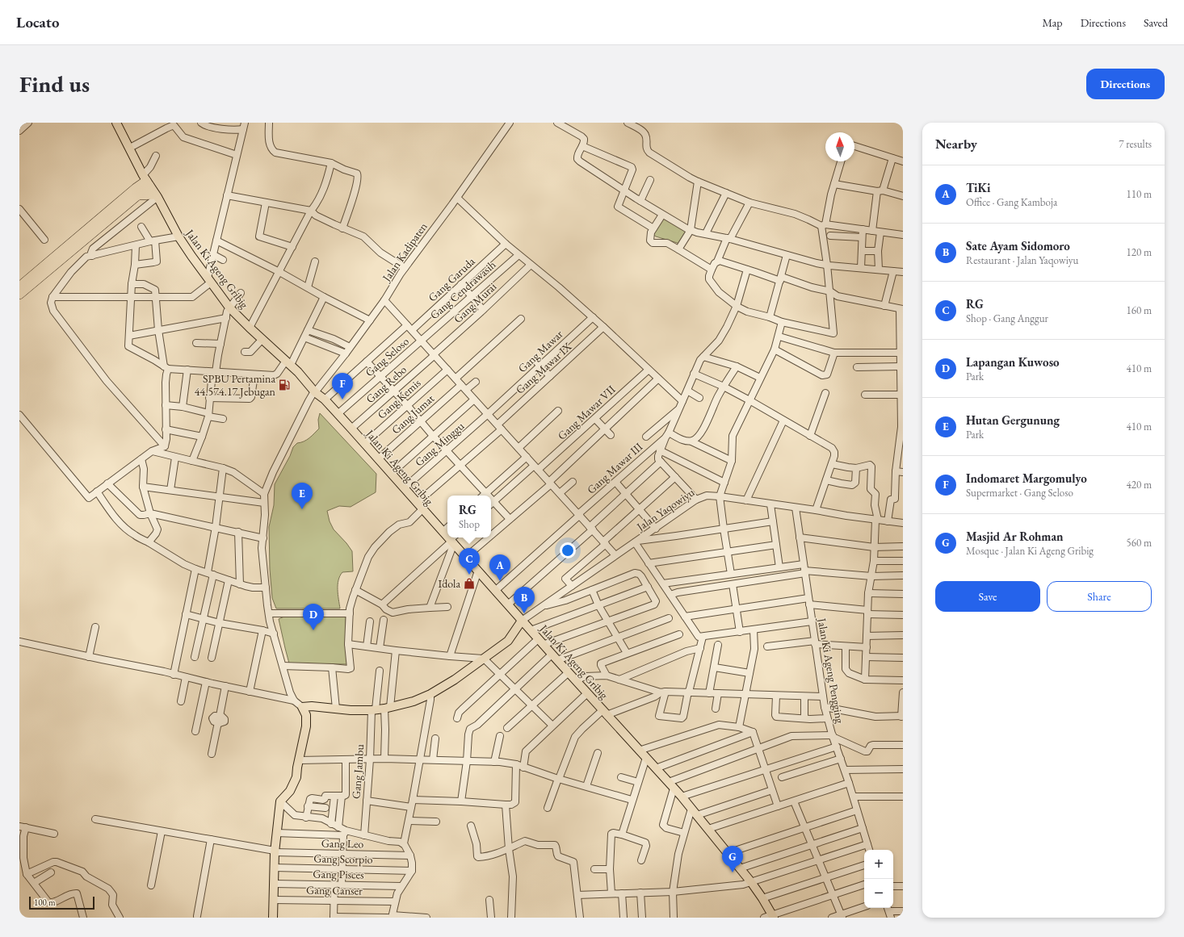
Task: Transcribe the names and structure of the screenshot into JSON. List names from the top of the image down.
{
  "streets": {
    "main road": ["Jalan Ki Ageng Gribig"],
    "street": [
      "Jalan Kadipaten",
      "Gang Garuda",
      "Gang Cendrawasih",
      "Gang Murai",
      "Gang Mawar",
      "Gang Seloso",
      "Gang Mawar IX",
      "Gang Rebo",
      "Gang Kemis",
      "Gang Mawar VII",
      "Gang Jumat",
      "Gang Minggu",
      "Gang Mawar III",
      "Jalan Yaqowiyu",
      "Jalan Ki Ageng Pengging",
      "Gang Jambu",
      "Gang Leo",
      "Gang Scorpio",
      "Gang Pisces",
      "Gang Canser"
    ]
  },
  "crossings": [
    ["Jalan Kadipaten", "Jalan Ki Ageng Gribig"],
    ["Jalan Ki Ageng Gribig", "Gang Garuda"],
    ["Jalan Ki Ageng Gribig", "Gang Seloso"],
    ["Jalan Ki Ageng Gribig", "Gang Mawar IX"],
    ["Jalan Ki Ageng Gribig", "Gang Rebo"],
    ["Jalan Ki Ageng Gribig", "Gang Kemis"],
    ["Jalan Ki Ageng Gribig", "Gang Jumat"],
    ["Jalan Ki Ageng Gribig", "Gang Minggu"],
    ["Jalan Ki Ageng Gribig", "Gang Mawar III"],
    ["Jalan Ki Ageng Gribig", "Jalan Yaqowiyu"],
    ["Gang Cendrawasih", "Gang Seloso"],
    ["Gang Murai", "Gang Rebo"],
    ["Gang Mawar", "Gang Minggu"],
    ["Jalan Yaqowiyu", "Jalan Ki Ageng Pengging"]
  ],
  "places": {
    "fuel station": ["SPBU Pertamina 44.574.17 Jebugan"],
    "shop": ["Idola"]
  },
  "scale_bar": "100 m",
  "north": "top",
  "page": {
    "header": "Locato",
    "nav": ["Map", "Directions", "Saved"],
    "buttons": [
      "Directions",
      ["Save", "Share"]
    ],
    "title": "Find us",
    "heading": ["Nearby", "7 results"],
    "list": [
      {
        "mark": "A",
        "name": "TiKi",
        "note": "Office · Gang Kamboja",
        "value": "110 m"
      },
      {
        "mark": "B",
        "name": "Sate Ayam Sidomoro",
        "note": "Restaurant · Jalan Yaqowiyu",
        "value": "120 m"
      },
      {
        "mark": "C",
        "name": "RG",
        "note": "Shop · Gang Anggur",
        "value": "160 m"
      },
      {
        "mark": "D",
        "name": "Lapangan Kuwoso",
        "note": "Park",
        "value": "410 m"
      },
      {
        "mark": "E",
        "name": "Hutan Gergunung",
        "note": "Park",
        "value": "410 m"
      },
      {
        "mark": "F",
        "name": "Indomaret Margomulyo",
        "note": "Supermarket · Gang Seloso",
        "value": "420 m"
      },
      {
        "mark": "G",
        "name": "Masjid Ar Rohman",
        "note": "Mosque · Jalan Ki Ageng Gribig",
        "value": "560 m"
      }
    ],
    "pins": [
      "F",
      "E",
      "C",
      "A",
      "B",
      "D",
      "G"
    ],
    "popup": ["RG", "Shop"],
    "map_buttons": ["+", "−"],
    "scale": "100 m"
  }
}
